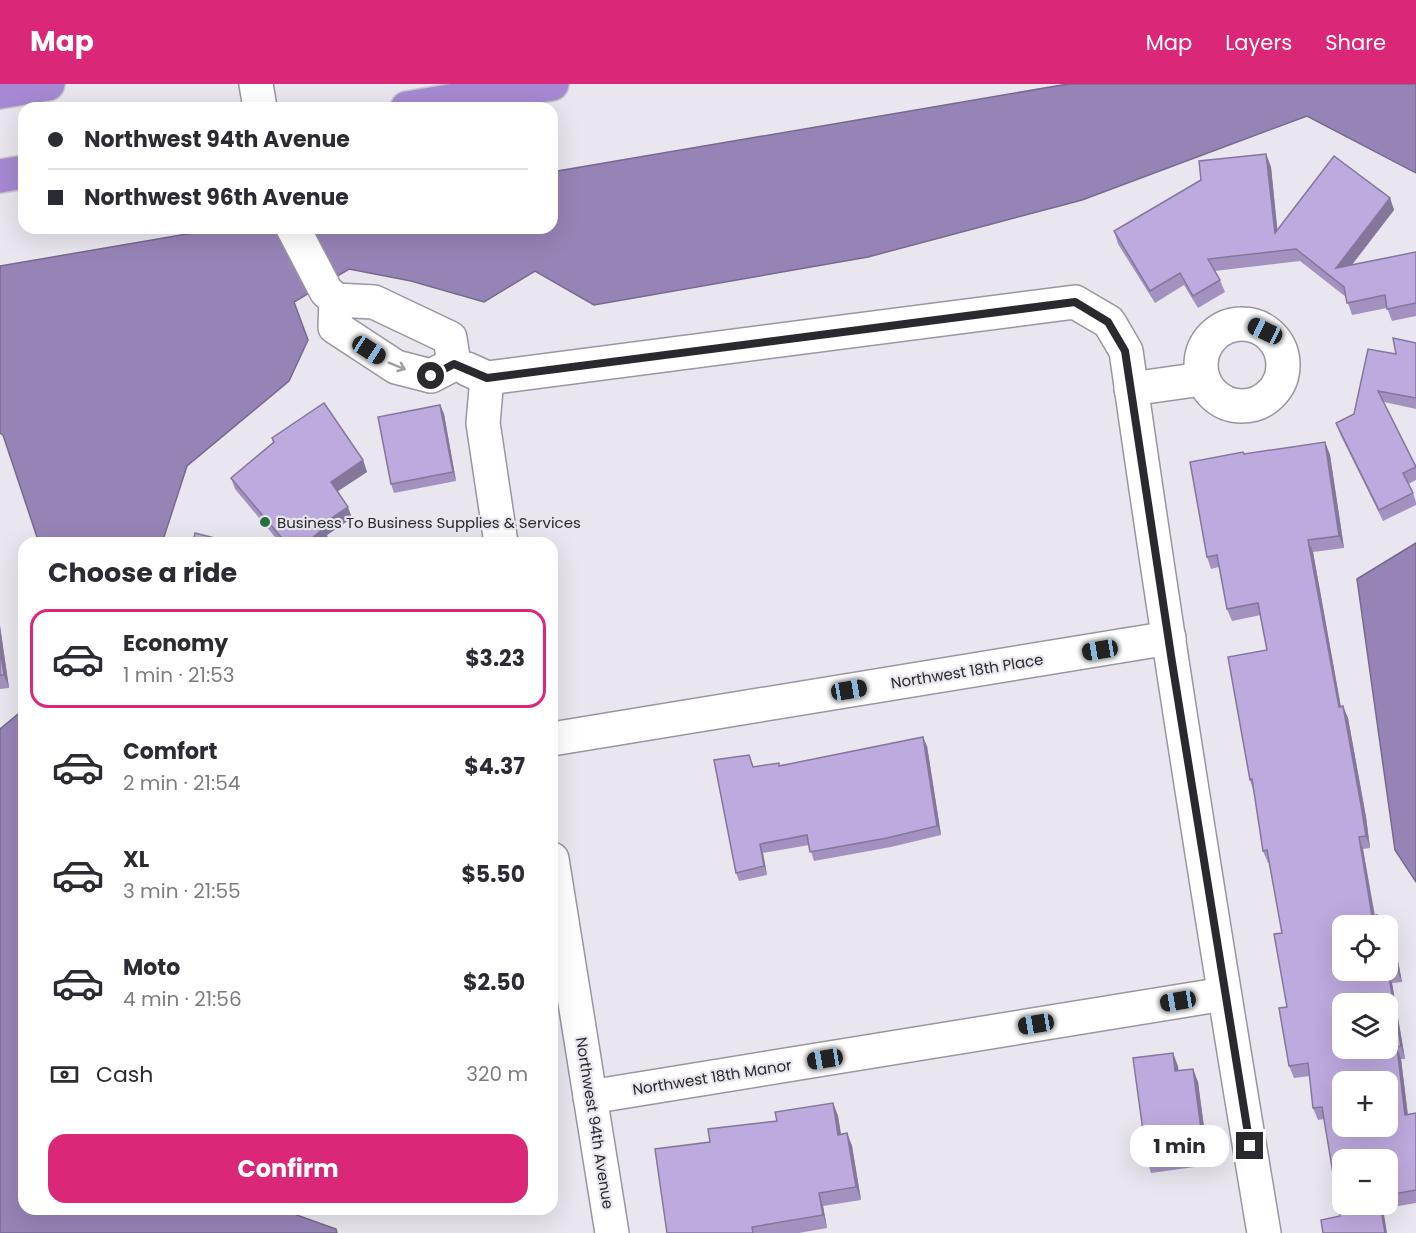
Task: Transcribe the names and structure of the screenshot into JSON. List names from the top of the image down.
{
  "streets": {
    "street": ["Northwest 18th Place", "Northwest 18th Manor", "Northwest 94th Avenue"]
  },
  "crossings": [
    ["Northwest 18th Manor", "Northwest 94th Avenue"]
  ],
  "places": ["Business To Business Supplies & Services"],
  "page": {
    "header": "Map",
    "nav": ["Map", "Layers", "Share"],
    "banner": ["Northwest 94th Avenue", "Northwest 96th Avenue"],
    "heading": "Choose a ride",
    "list": [
      {
        "name": "Economy",
        "note": "1 min · 21:53",
        "value": "$3.23"
      },
      {
        "name": "Comfort",
        "note": "2 min · 21:54",
        "value": "$4.37"
      },
      {
        "name": "XL",
        "note": "3 min · 21:55",
        "value": "$5.50"
      },
      {
        "name": "Moto",
        "note": "4 min · 21:56",
        "value": "$2.50"
      }
    ],
    "map_buttons": ["+", "−"],
    "pay": ["Cash", "320 m"],
    "buttons": "Confirm",
    "bubble": "1 min"
  }
}
